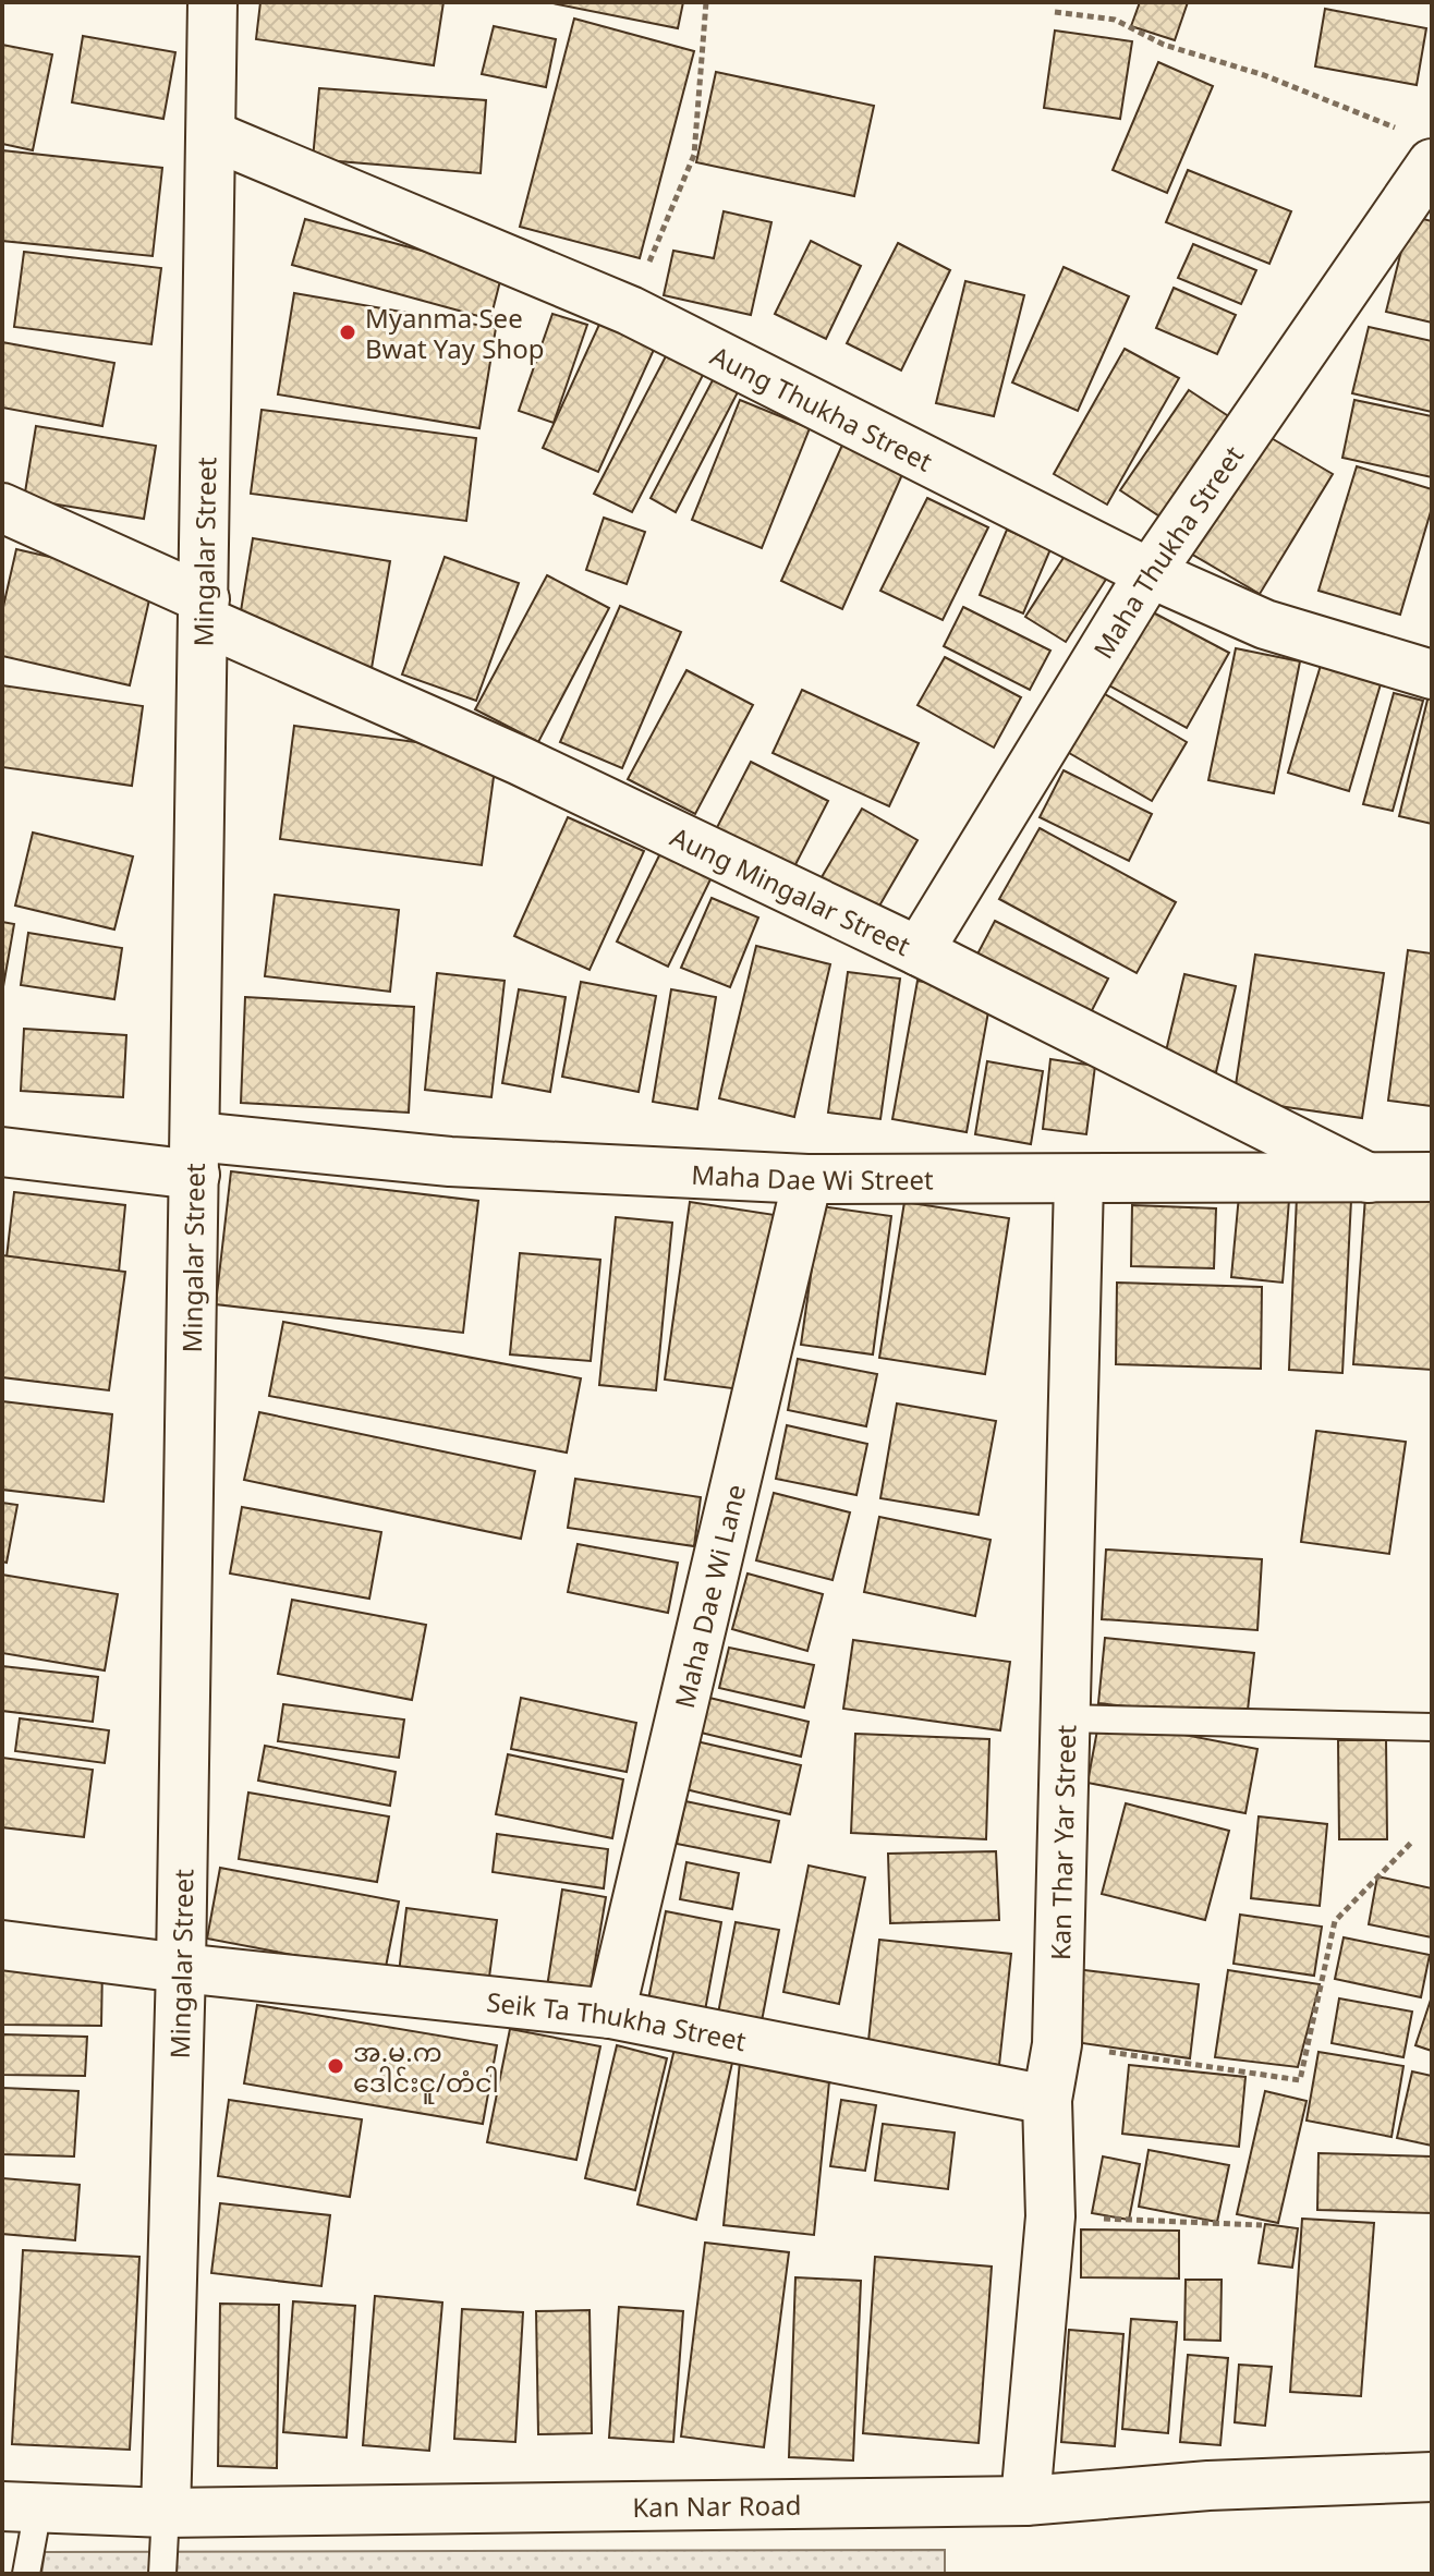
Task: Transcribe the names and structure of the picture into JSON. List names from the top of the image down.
{
  "streets": {
    "street": [
      "Aung Thukha Street",
      "Mingalar Street",
      "Maha Thukha Street",
      "Aung Mingalar Street",
      "Maha Dae Wi Street",
      "Maha Dae Wi Lane",
      "Kan Thar Yar Street",
      "Seik Ta Thukha Street",
      "Kan Nar Road"
    ]
  },
  "crossings": [
    ["Aung Thukha Street", "Mingalar Street"],
    ["Aung Thukha Street", "Maha Thukha Street"],
    ["Mingalar Street", "Aung Mingalar Street"],
    ["Mingalar Street", "Maha Dae Wi Street"],
    ["Mingalar Street", "Seik Ta Thukha Street"],
    ["Mingalar Street", "Kan Nar Road"],
    ["Maha Thukha Street", "Aung Mingalar Street"],
    ["Aung Mingalar Street", "Maha Dae Wi Street"],
    ["Maha Dae Wi Street", "Maha Dae Wi Lane"],
    ["Maha Dae Wi Street", "Kan Thar Yar Street"],
    ["Maha Dae Wi Lane", "Seik Ta Thukha Street"],
    ["Kan Thar Yar Street", "Seik Ta Thukha Street"],
    ["Kan Thar Yar Street", "Kan Nar Road"]
  ],
  "places": ["Myanma See Bwat Yay Shop", "အ.မ.က ဒေါင်းငူ/တံငါ"]
}
